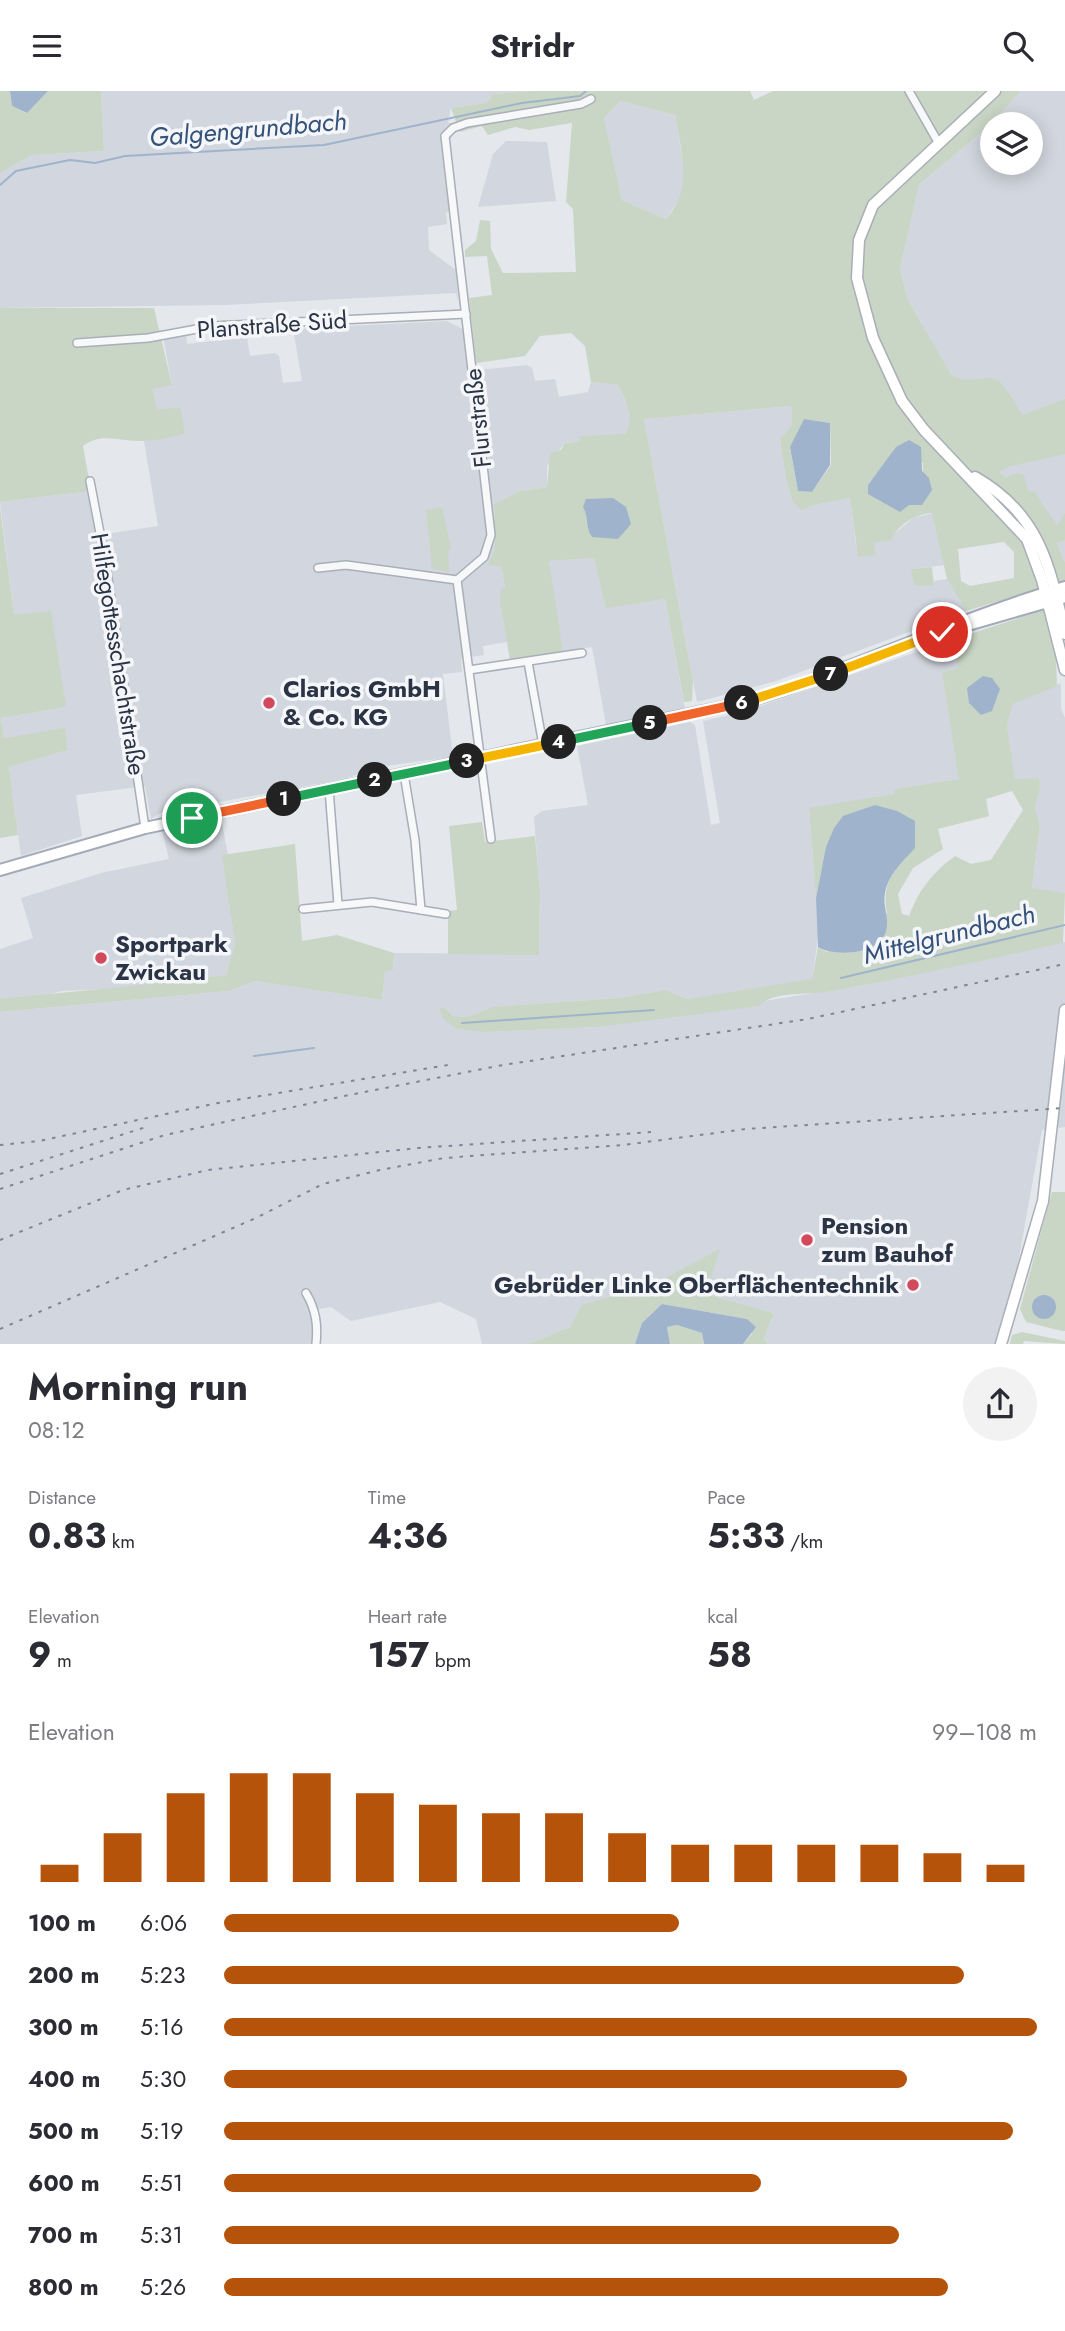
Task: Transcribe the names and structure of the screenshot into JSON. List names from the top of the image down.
{
  "streets": {
    "street": ["Planstraße Süd", "Flurstraße", "Hilfegottesschachtstraße"]
  },
  "crossings": [
    ["Planstraße Süd", "Flurstraße"]
  ],
  "water": ["Galgengrundbach", "Mittelgrundbach"],
  "places": [
    "Clarios GmbH & Co. KG",
    "Sportpark Zwickau",
    "Pension zum Bauhof",
    "Gebrüder Linke Oberflächentechnik"
  ],
  "page": {
    "header": "Stridr",
    "pins": [
      "7",
      "6",
      "5",
      "4",
      "3",
      "2",
      "1"
    ],
    "heading": ["Morning run", "08:12"],
    "stats": [
      ["Distance", "0.83 km"],
      ["Time", "4:36"],
      ["Pace", "5:33 /km"],
      ["Elevation", "9 m"],
      ["Heart rate", "157 bpm"],
      ["kcal", "58"]
    ],
    "chart": ["Elevation", "99–108 m"],
    "list": [
      {
        "name": "100 m",
        "note": "6:06"
      },
      {
        "name": "200 m",
        "note": "5:23"
      },
      {
        "name": "300 m",
        "note": "5:16"
      },
      {
        "name": "400 m",
        "note": "5:30"
      },
      {
        "name": "500 m",
        "note": "5:19"
      },
      {
        "name": "600 m",
        "note": "5:51"
      },
      {
        "name": "700 m",
        "note": "5:31"
      },
      {
        "name": "800 m",
        "note": "5:26"
      }
    ]
  }
}
